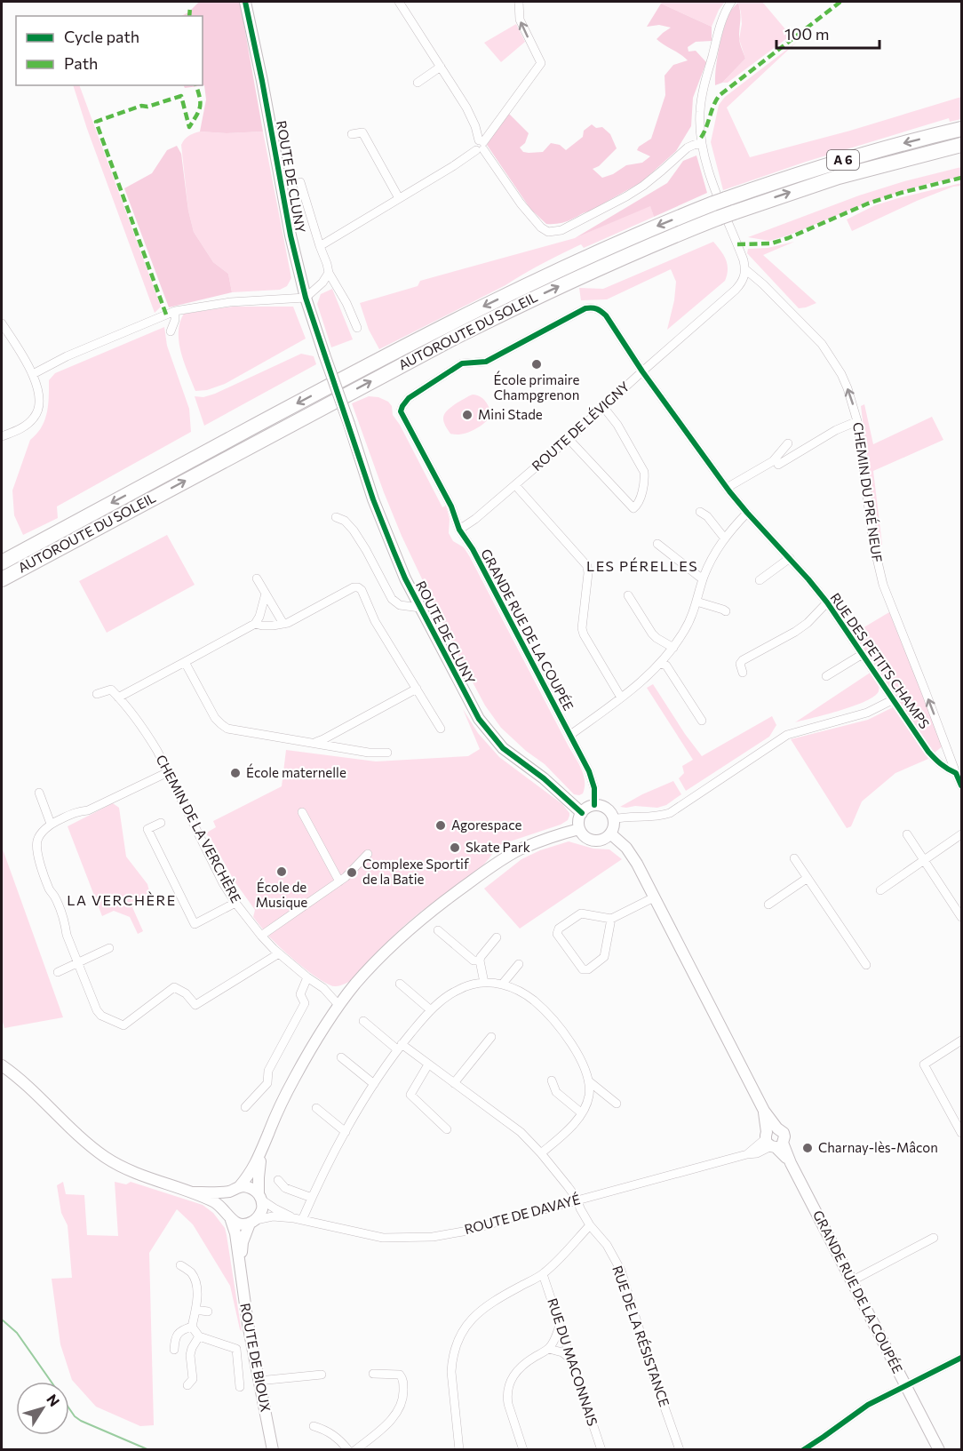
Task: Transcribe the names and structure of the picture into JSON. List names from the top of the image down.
{
  "streets": {
    "highway": ["A 6", "AUTOROUTE DU SOLEIL"],
    "main road": ["ROUTE DE CLUNY", "GRANDE RUE DE LA COUPÉE", "ROUTE DE BIOUX"],
    "street": [
      "ROUTE DE LÉVIGNY",
      "CHEMIN DU PRÉ NEUF",
      "RUE DES PETITS CHAMPS",
      "CHEMIN DE LA VERCHÈRE",
      "ROUTE DE DAVAYÉ",
      "RUE DE LA RÉSISTANCE",
      "RUE DU MACONNAIS"
    ]
  },
  "crossings": [
    ["ROUTE DE CLUNY", "GRANDE RUE DE LA COUPÉE"],
    ["ROUTE DE LÉVIGNY", "CHEMIN DU PRÉ NEUF"],
    ["ROUTE DE LÉVIGNY", "GRANDE RUE DE LA COUPÉE"],
    ["ROUTE DE LÉVIGNY", "RUE DES PETITS CHAMPS"],
    ["CHEMIN DU PRÉ NEUF", "RUE DES PETITS CHAMPS"],
    ["GRANDE RUE DE LA COUPÉE", "RUE DES PETITS CHAMPS"],
    ["GRANDE RUE DE LA COUPÉE", "ROUTE DE DAVAYÉ"],
    ["ROUTE DE DAVAYÉ", "RUE DE LA RÉSISTANCE"],
    ["ROUTE DE DAVAYÉ", "ROUTE DE BIOUX"]
  ],
  "one_way": ["CHEMIN DU PRÉ NEUF"],
  "districts": ["LES PÉRELLES", "LA VERCHÈRE"],
  "places": [
    "École primaire Champgrenon",
    "Mini Stade",
    "École maternelle",
    "Agorespace",
    "Skate Park",
    "École de Musique",
    "Complexe Sportif de la Batie",
    "Charnay-lès-Mâcon"
  ],
  "legend": ["Cycle path", "Path"],
  "scale_bar": "100 m",
  "north": "top right"
}
